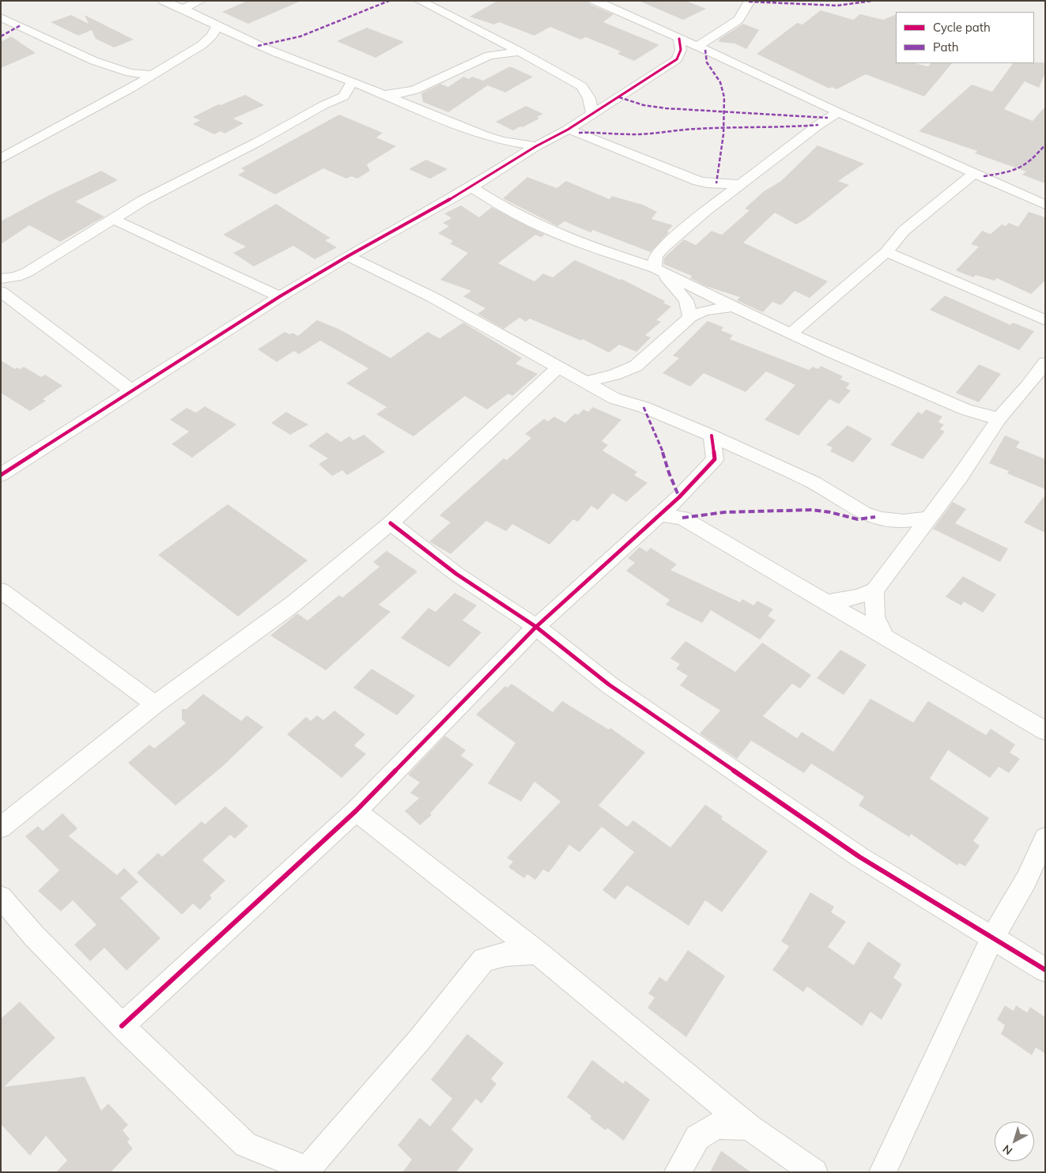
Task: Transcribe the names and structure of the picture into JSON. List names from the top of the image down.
{
  "legend": ["Cycle path", "Path"],
  "north": "bottom left"
}
